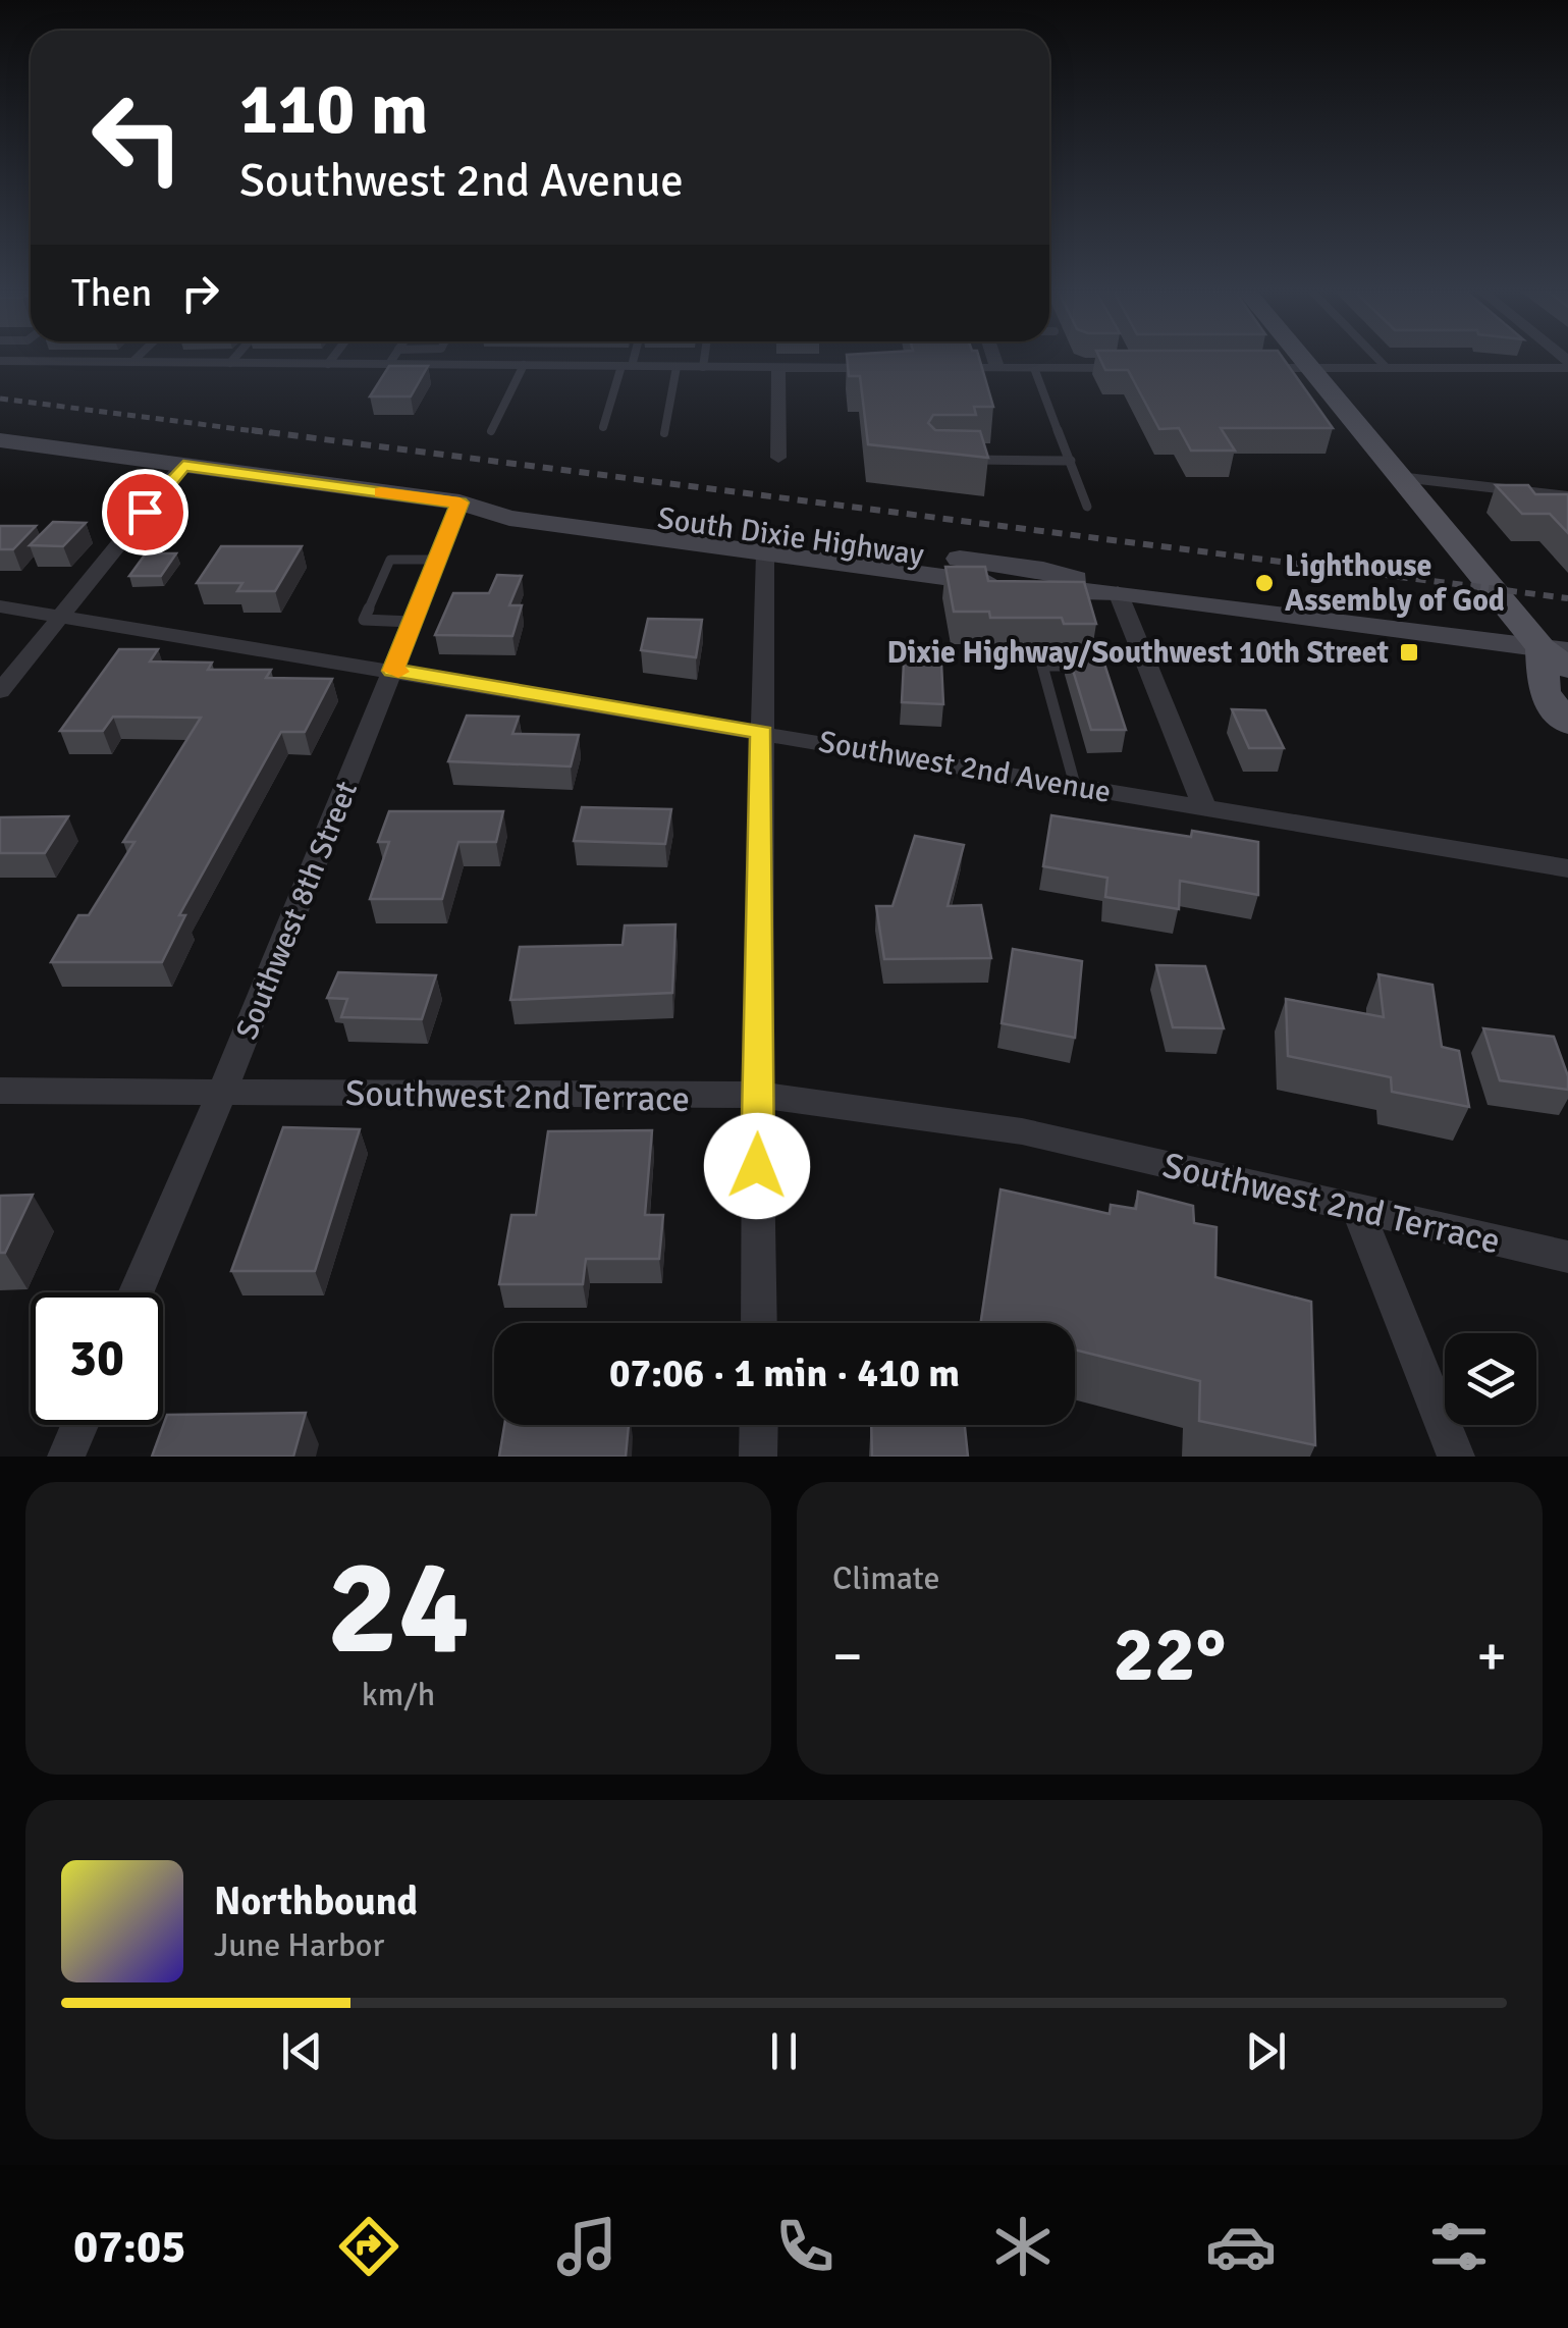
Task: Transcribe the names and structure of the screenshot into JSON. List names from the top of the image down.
{
  "streets": {
    "main road": ["South Dixie Highway"],
    "street": ["Southwest 2nd Avenue", "Southwest 8th Street", "Southwest 2nd Terrace"]
  },
  "crossings": [
    ["South Dixie Highway", "Southwest 8th Street"],
    ["Southwest 2nd Avenue", "Southwest 8th Street"],
    ["Southwest 8th Street", "Southwest 2nd Terrace"]
  ],
  "places": {
    "other": ["Lighthouse Assembly of God"],
    "transit": ["Dixie Highway/Southwest 10th Street"]
  },
  "page": {
    "turn": ["110 m", "Southwest 2nd Avenue"],
    "then": "Then",
    "limit": "30",
    "trip": "07:06 · 1 min · 410 m",
    "tile": [
      ["24", "km/h"],
      "Climate"
    ],
    "heat": ["−", "22°", "+"],
    "song": ["Northbound", "June Harbor"],
    "tabs": "07:05"
  }
}
